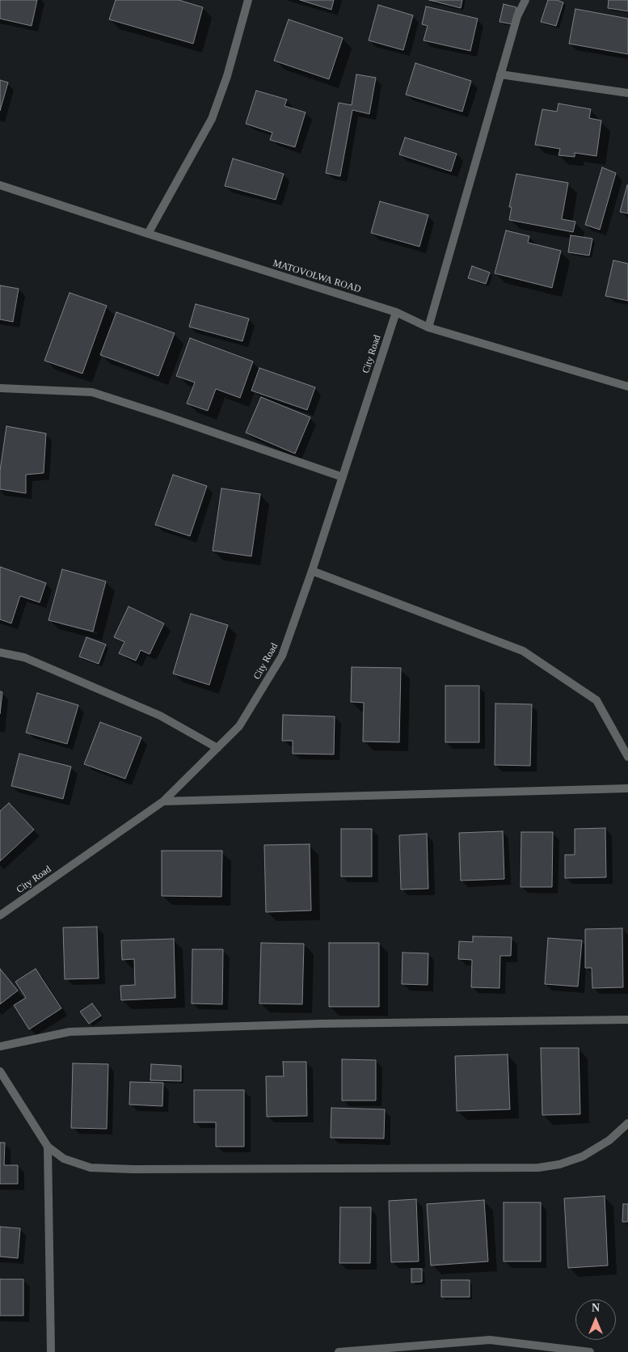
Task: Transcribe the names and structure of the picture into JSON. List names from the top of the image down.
{
  "streets": {
    "street": ["MATOVOLWA ROAD", "City Road"]
  },
  "crossings": [
    ["MATOVOLWA ROAD", "City Road"]
  ],
  "north": "top"
}
